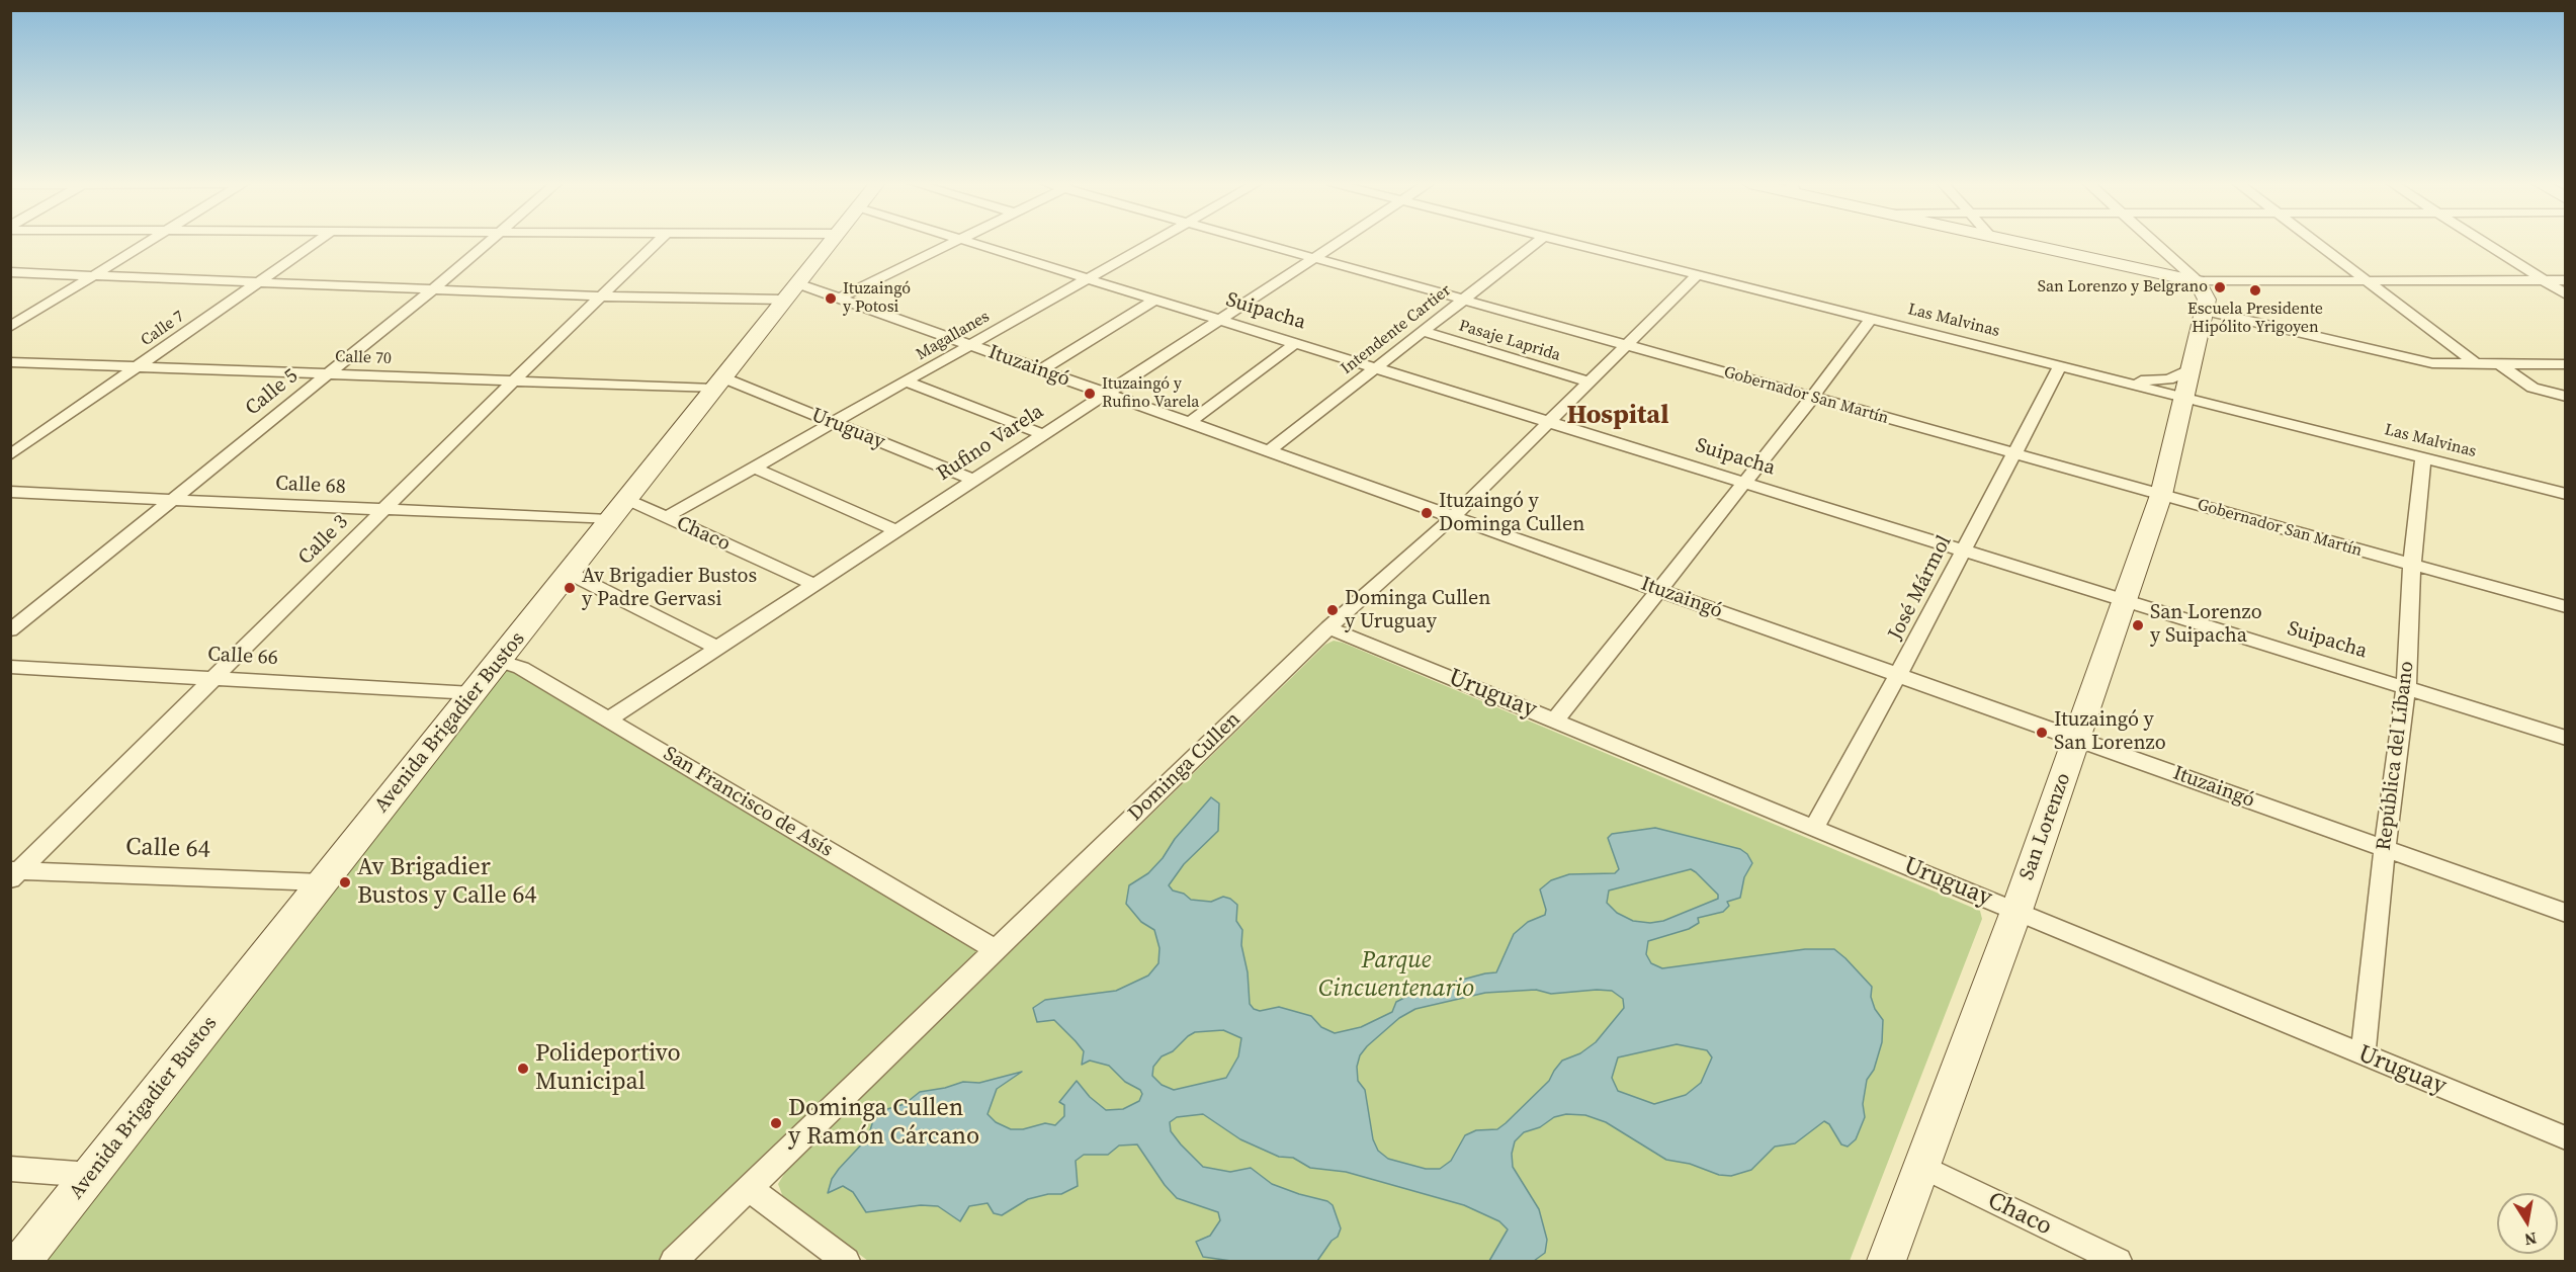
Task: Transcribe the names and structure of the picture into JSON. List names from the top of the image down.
{
  "streets": {
    "main road": ["Avenida Brigadier Bustos", "San Lorenzo"],
    "street": [
      "Suipacha",
      "Las Malvinas",
      "Calle 7",
      "Intendente Cartier",
      "Magallanes",
      "Pasaje Laprida",
      "Calle 70",
      "Ituzaingó",
      "Calle 5",
      "Gobernador San Martín",
      "Uruguay",
      "Rufino Varela",
      "Calle 68",
      "Chaco",
      "Calle 3",
      "José Mármol",
      "Calle 66",
      "República del Líbano",
      "Dominga Cullen",
      "San Francisco de Asís",
      "Calle 64"
    ]
  },
  "crossings": [
    ["Suipacha", "Intendente Cartier"],
    ["Suipacha", "Magallanes"],
    ["Suipacha", "Rufino Varela"],
    ["Suipacha", "José Mármol"],
    ["Suipacha", "República del Líbano"],
    ["Suipacha", "Dominga Cullen"],
    ["Suipacha", "San Lorenzo"],
    ["Las Malvinas", "José Mármol"],
    ["Las Malvinas", "República del Líbano"],
    ["Las Malvinas", "Dominga Cullen"],
    ["Las Malvinas", "San Lorenzo"],
    ["Calle 7", "Calle 70"],
    ["Calle 7", "Ituzaingó"],
    ["Intendente Cartier", "Pasaje Laprida"],
    ["Intendente Cartier", "Ituzaingó"],
    ["Intendente Cartier", "Gobernador San Martín"],
    ["Magallanes", "Ituzaingó"],
    ["Magallanes", "Uruguay"],
    ["Magallanes", "Chaco"],
    ["Pasaje Laprida", "Dominga Cullen"],
    ["Calle 70", "Calle 5"],
    ["Calle 70", "Uruguay"],
    ["Calle 70", "Calle 3"],
    ["Calle 70", "Avenida Brigadier Bustos"],
    ["Ituzaingó", "Calle 5"],
    ["Ituzaingó", "Rufino Varela"],
    ["Ituzaingó", "Calle 3"],
    ["Ituzaingó", "José Mármol"],
    ["Ituzaingó", "Avenida Brigadier Bustos"],
    ["Ituzaingó", "República del Líbano"],
    ["Ituzaingó", "Dominga Cullen"],
    ["Ituzaingó", "San Lorenzo"],
    ["Calle 5", "Calle 68"],
    ["Gobernador San Martín", "Rufino Varela"],
    ["Gobernador San Martín", "José Mármol"],
    ["Gobernador San Martín", "República del Líbano"],
    ["Gobernador San Martín", "Dominga Cullen"],
    ["Gobernador San Martín", "San Lorenzo"],
    ["Uruguay", "Rufino Varela"],
    ["Uruguay", "José Mármol"],
    ["Uruguay", "Avenida Brigadier Bustos"],
    ["Uruguay", "República del Líbano"],
    ["Uruguay", "Dominga Cullen"],
    ["Uruguay", "San Lorenzo"],
    ["Rufino Varela", "Chaco"],
    ["Rufino Varela", "San Francisco de Asís"],
    ["Calle 68", "Calle 3"],
    ["Calle 68", "Avenida Brigadier Bustos"],
    ["Chaco", "Avenida Brigadier Bustos"],
    ["Chaco", "San Lorenzo"],
    ["Calle 3", "Calle 66"],
    ["Calle 3", "Calle 64"],
    ["Calle 66", "Avenida Brigadier Bustos"],
    ["Avenida Brigadier Bustos", "San Francisco de Asís"],
    ["Avenida Brigadier Bustos", "Calle 64"],
    ["Dominga Cullen", "San Francisco de Asís"]
  ],
  "districts": ["Hospital"],
  "parks": ["Parque Cincuentenario"],
  "places": [
    "San Lorenzo y Belgrano",
    "Escuela Presidente Hipólito Yrigoyen",
    "Ituzaingó y Potosi",
    "Ituzaingó y Rufino Varela",
    "Ituzaingó y Dominga Cullen",
    "Av Brigadier Bustos y Padre Gervasi",
    "Dominga Cullen y Uruguay",
    "San Lorenzo y Suipacha",
    "Ituzaingó y San Lorenzo",
    "Av Brigadier Bustos y Calle 64",
    "Polideportivo Municipal",
    "Dominga Cullen y Ramón Cárcano"
  ],
  "north": "bottom"
}
